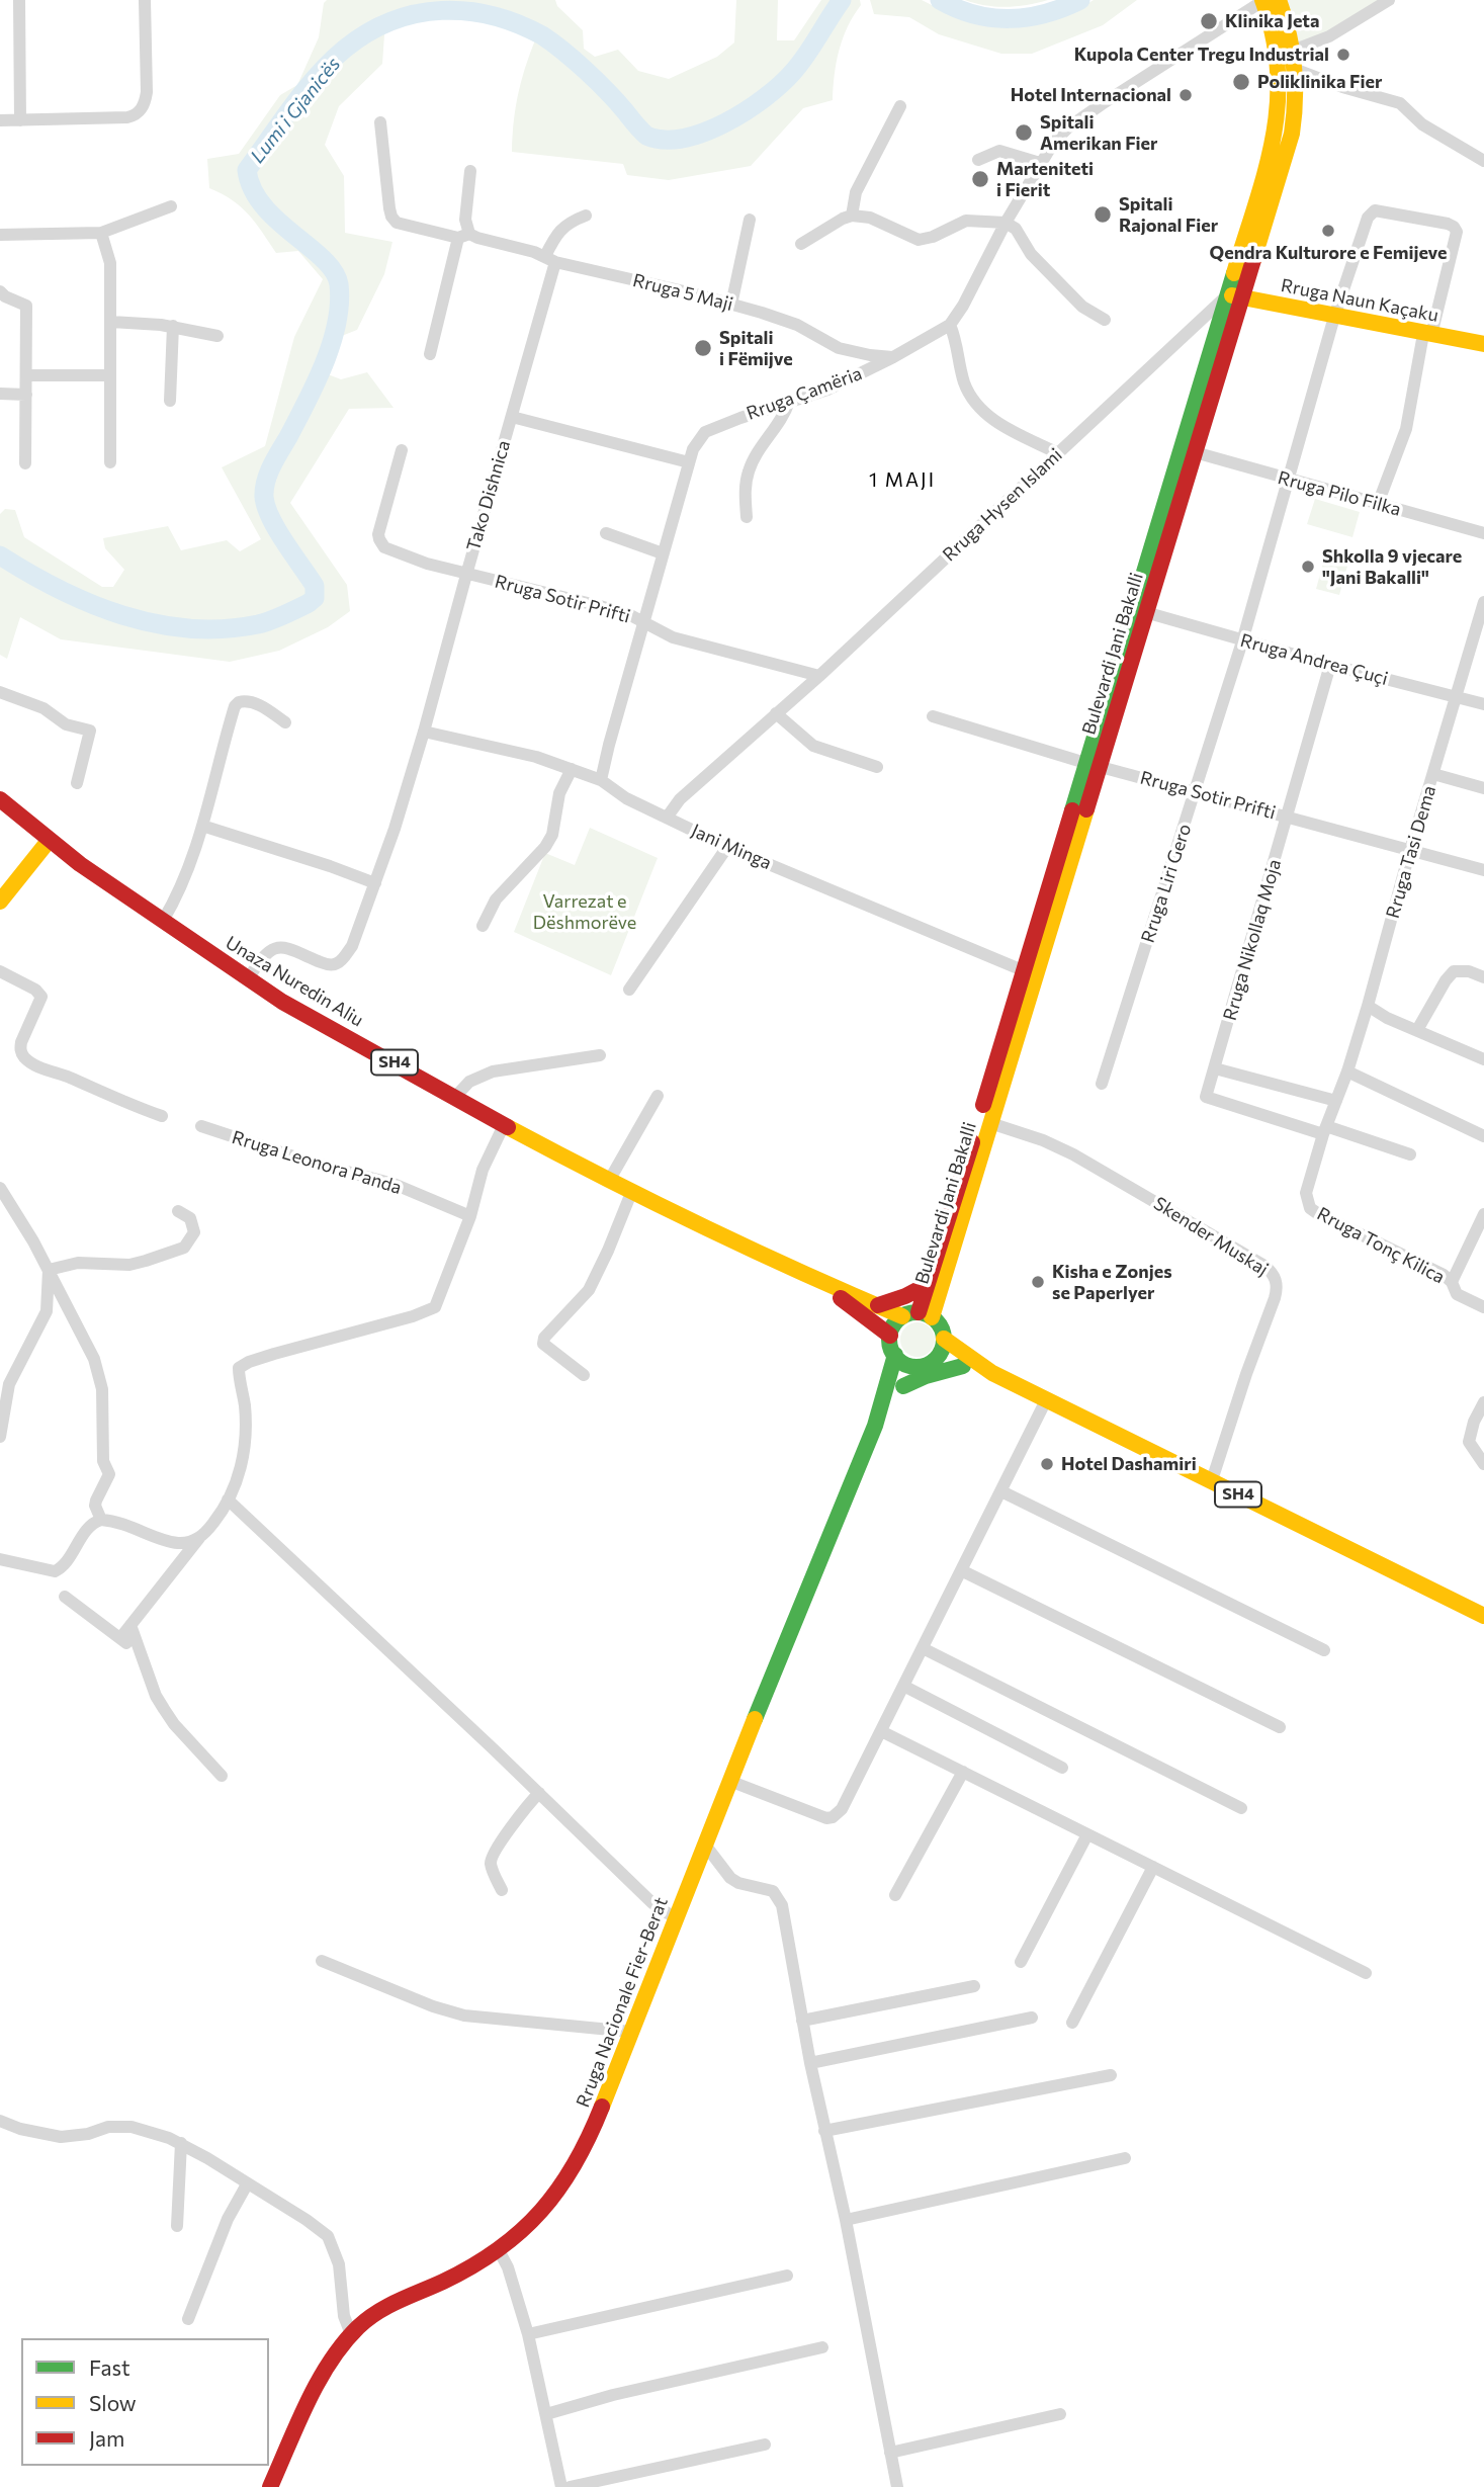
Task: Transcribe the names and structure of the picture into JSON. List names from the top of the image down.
{
  "streets": {
    "main road": [
      "Rruga Naun Kaçaku",
      "Bulevardi Jani Bakalli",
      "Unaza Nuredin Aliu",
      "SH4",
      "Rruga Nacionale Fier-Berat"
    ],
    "street": [
      "Rruga 5 Maji",
      "Rruga Çamëria",
      "Rruga Pilo Filka",
      "Tako Dishnica",
      "Rruga Hysen Islami",
      "Rruga Sotir Prifti",
      "Rruga Andrea Çuçi",
      "Jani Minga",
      "Rruga Tasi Dema",
      "Rruga Liri Gero",
      "Rruga Nikollaq Moja",
      "Rruga Leonora Panda",
      "Skender Muskaj",
      "Rruga Tonç Kilica"
    ]
  },
  "crossings": [
    ["Rruga 5 Maji", "Rruga Çamëria"],
    ["Rruga 5 Maji", "Tako Dishnica"],
    ["Rruga Naun Kaçaku", "Rruga Hysen Islami"],
    ["Rruga Naun Kaçaku", "Bulevardi Jani Bakalli"],
    ["Rruga Çamëria", "Rruga Sotir Prifti"],
    ["Rruga Çamëria", "Bulevardi Jani Bakalli"],
    ["Rruga Çamëria", "Jani Minga"],
    ["Rruga Pilo Filka", "Bulevardi Jani Bakalli"],
    ["Rruga Pilo Filka", "Rruga Liri Gero"],
    ["Tako Dishnica", "Rruga Sotir Prifti"],
    ["Tako Dishnica", "Jani Minga"],
    ["Tako Dishnica", "Unaza Nuredin Aliu"],
    ["Rruga Hysen Islami", "Rruga Sotir Prifti"],
    ["Rruga Hysen Islami", "Bulevardi Jani Bakalli"],
    ["Rruga Hysen Islami", "Jani Minga"],
    ["Rruga Sotir Prifti", "Bulevardi Jani Bakalli"],
    ["Rruga Sotir Prifti", "Rruga Tasi Dema"],
    ["Rruga Sotir Prifti", "Rruga Liri Gero"],
    ["Rruga Sotir Prifti", "Rruga Nikollaq Moja"],
    ["Bulevardi Jani Bakalli", "Rruga Andrea Çuçi"],
    ["Bulevardi Jani Bakalli", "Jani Minga"],
    ["Bulevardi Jani Bakalli", "Unaza Nuredin Aliu"],
    ["Bulevardi Jani Bakalli", "SH4"],
    ["Bulevardi Jani Bakalli", "Skender Muskaj"],
    ["Bulevardi Jani Bakalli", "Rruga Nacionale Fier-Berat"],
    ["Rruga Andrea Çuçi", "Rruga Tasi Dema"],
    ["Rruga Andrea Çuçi", "Rruga Liri Gero"],
    ["Rruga Andrea Çuçi", "Rruga Nikollaq Moja"],
    ["Rruga Tasi Dema", "Rruga Nikollaq Moja"],
    ["Rruga Tasi Dema", "Rruga Tonç Kilica"],
    ["Rruga Nikollaq Moja", "Rruga Tonç Kilica"],
    ["Unaza Nuredin Aliu", "SH4"],
    ["Unaza Nuredin Aliu", "Rruga Nacionale Fier-Berat"],
    ["SH4", "Skender Muskaj"],
    ["SH4", "Rruga Nacionale Fier-Berat"]
  ],
  "districts": ["1 MAJI"],
  "water": ["Lumi i Gjanicës"],
  "parks": ["Varrezat e Dëshmorëve"],
  "places": [
    "Klinika Jeta",
    "Kupola Center Tregu Industrial",
    "Poliklinika Fier",
    "Hotel Internacional",
    "Spitali Amerikan Fier",
    "Marteniteti i Fierit",
    "Spitali Rajonal Fier",
    "Qendra Kulturore e Femijeve",
    "Spitali i Fëmijve",
    "Shkolla 9 vjecare \"Jani Bakalli\"",
    "Kisha e Zonjes se Paperlyer",
    "Hotel Dashamiri"
  ],
  "legend": ["Fast", "Slow", "Jam"]
}
